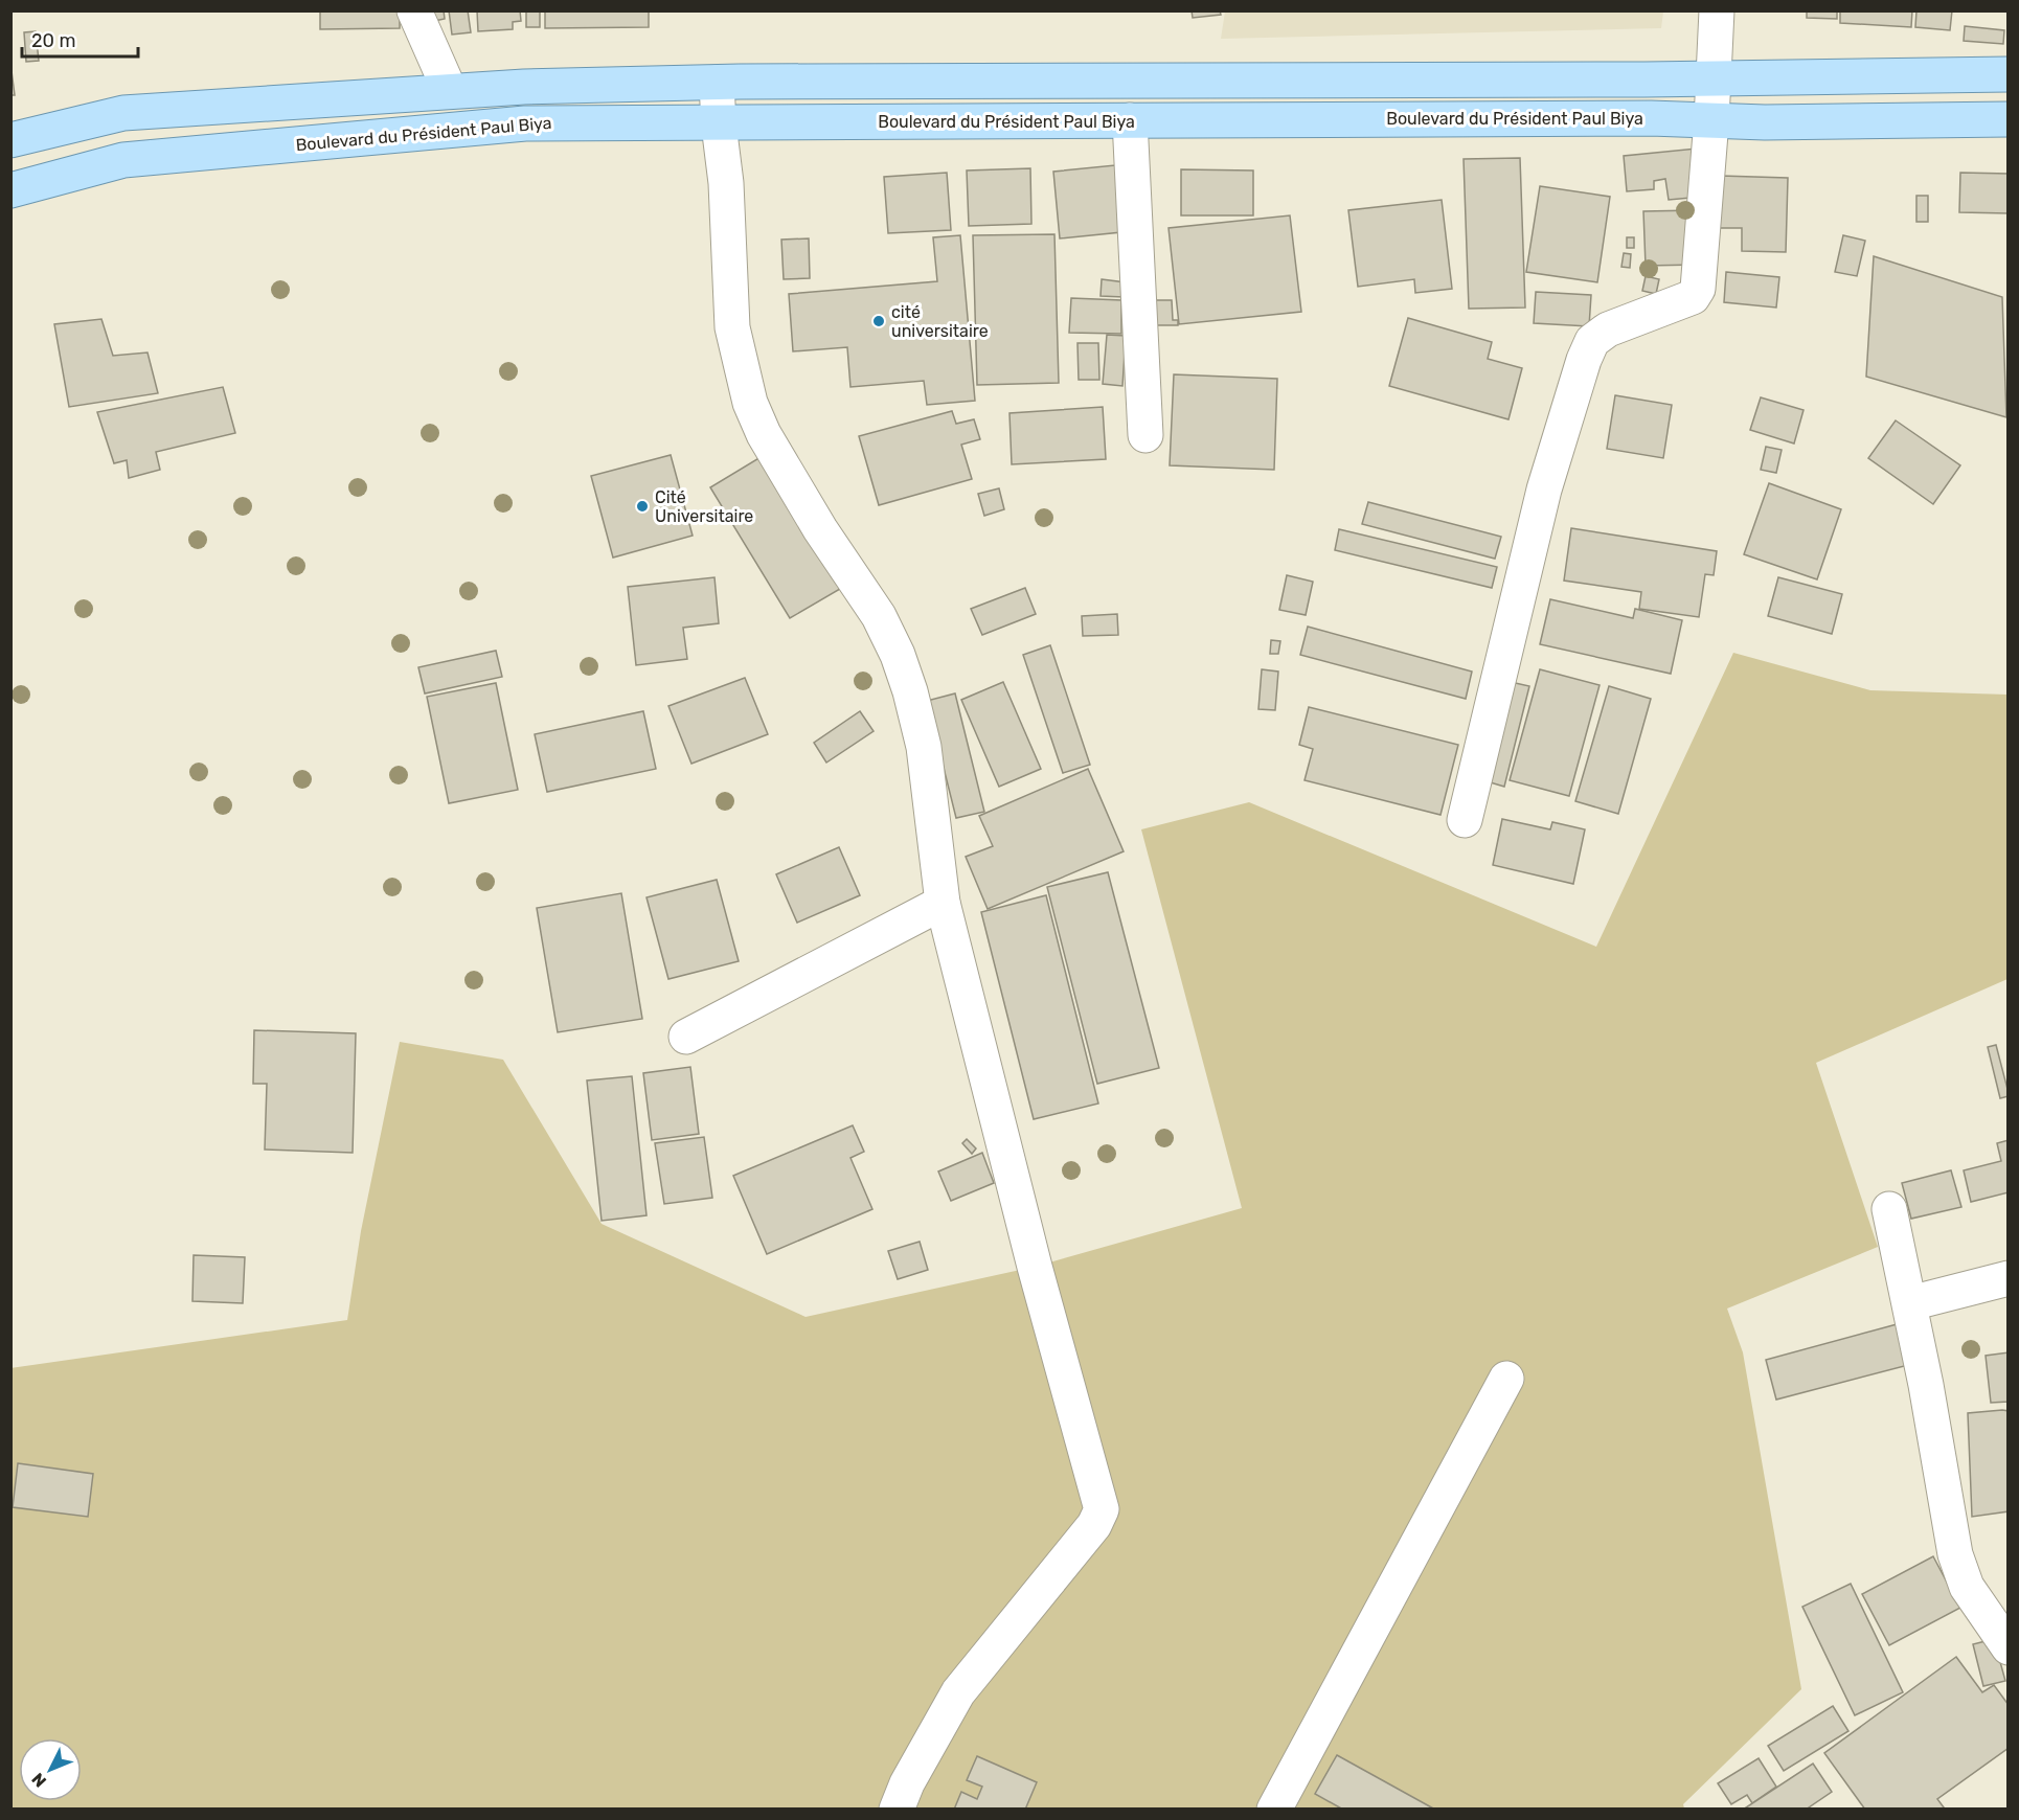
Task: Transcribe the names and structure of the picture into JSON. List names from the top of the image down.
{
  "streets": {
    "main road": ["Boulevard du Président Paul Biya"]
  },
  "places": ["cité universitaire", "Cité Universitaire"],
  "scale_bar": "20 m",
  "north": "bottom left"
}
